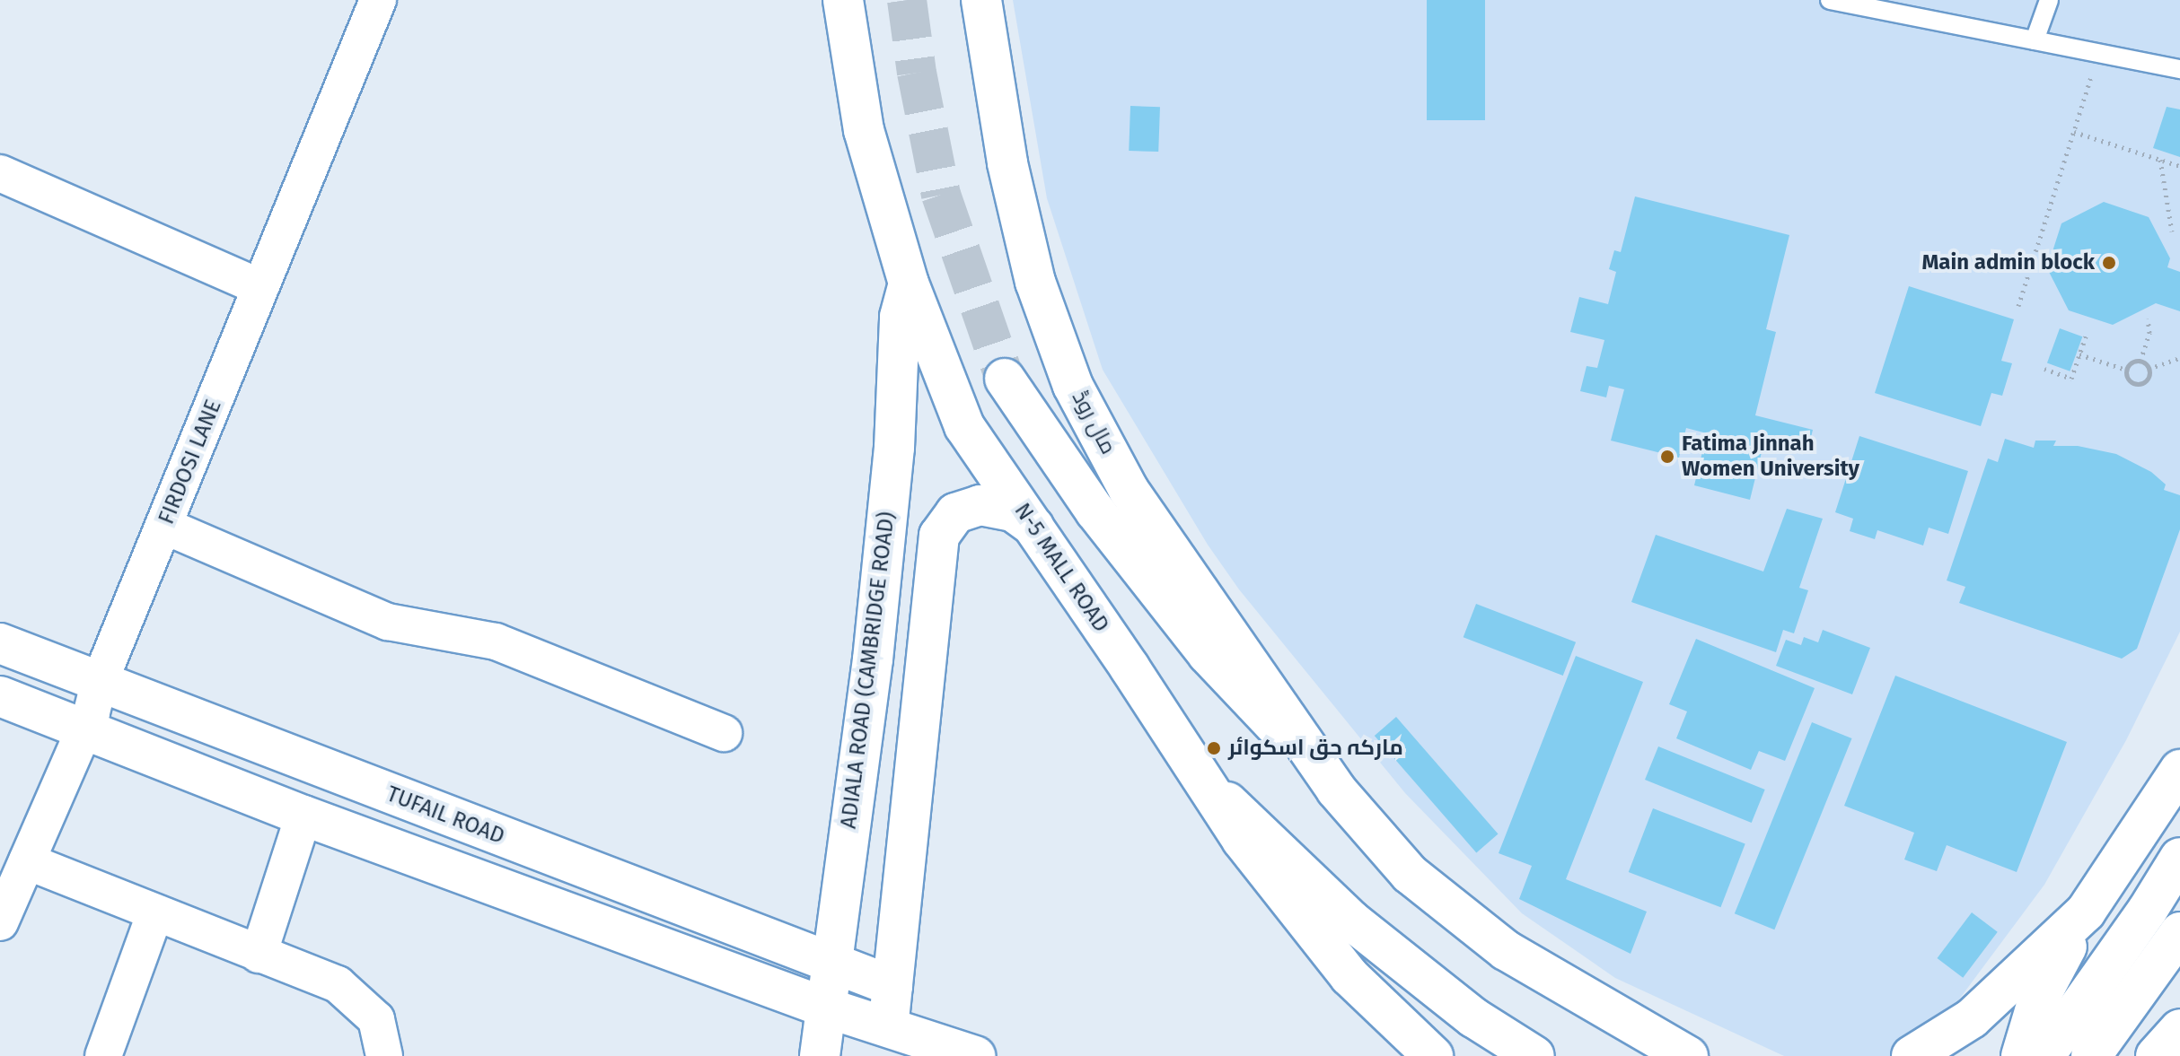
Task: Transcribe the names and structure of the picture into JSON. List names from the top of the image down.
{
  "streets": {
    "main road": [
      "مال روڈ",
      "N-5 MALL ROAD",
      "ADIALA ROAD (CAMBRIDGE ROAD)",
      "TUFAIL ROAD"
    ],
    "street": ["FIRDOSI LANE"]
  },
  "crossings": [
    ["FIRDOSI LANE", "TUFAIL ROAD"],
    ["N-5 MALL ROAD", "ADIALA ROAD (CAMBRIDGE ROAD)"],
    ["ADIALA ROAD (CAMBRIDGE ROAD)", "TUFAIL ROAD"]
  ],
  "places": ["Main admin block", "Fatima Jinnah Women University", "مارکہ حق اسکوائر"]
}
